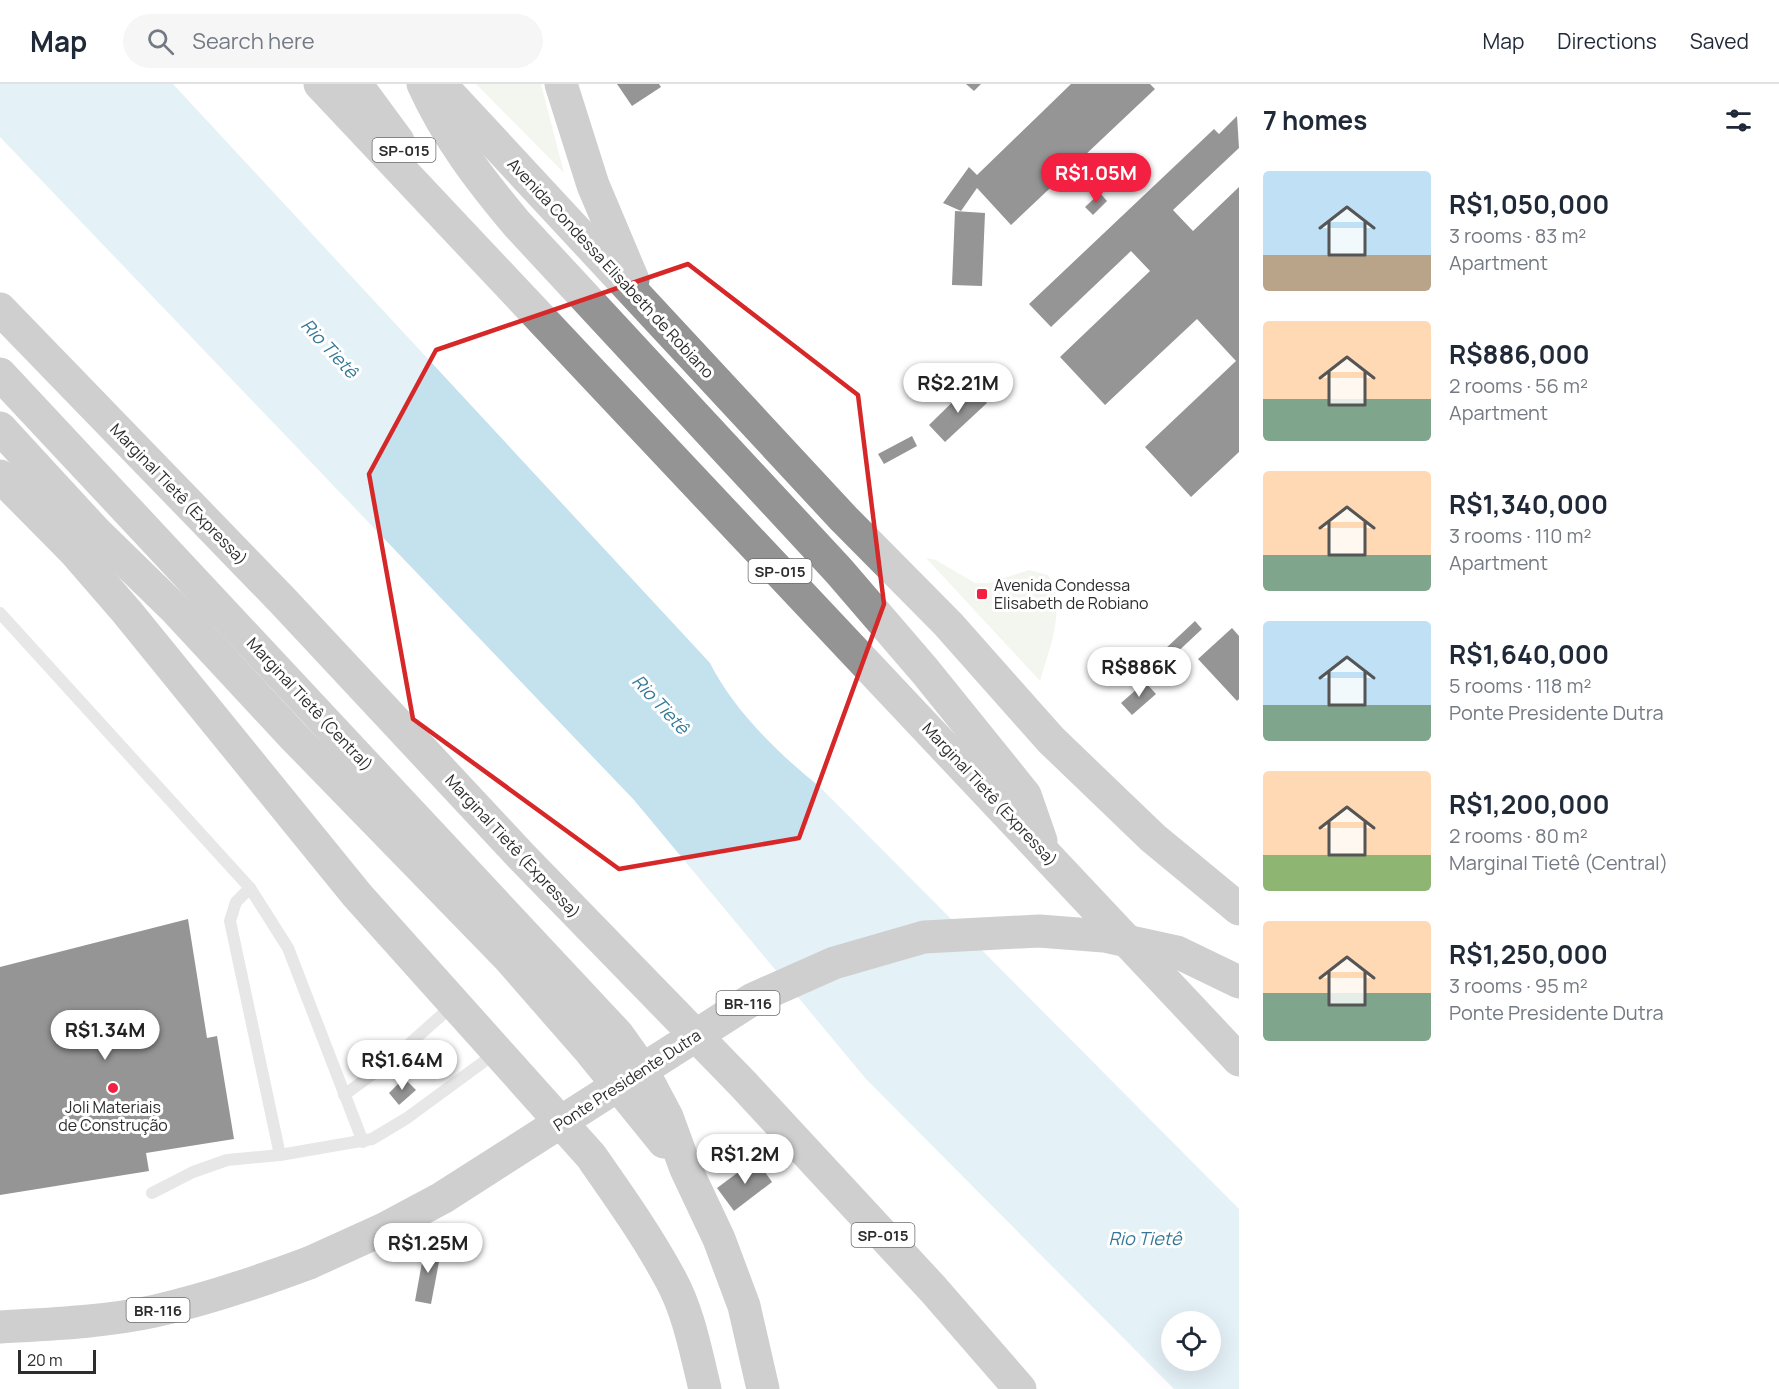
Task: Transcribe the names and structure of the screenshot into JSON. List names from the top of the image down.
{
  "streets": {
    "highway": [
      "SP-015",
      "Avenida Condessa Elisabeth de Robiano",
      "Marginal Tietê (Expressa)",
      "Marginal Tietê (Central)",
      "BR-116",
      "Ponte Presidente Dutra"
    ]
  },
  "crossings": [
    ["SP-015", "Marginal Tietê (Expressa)"]
  ],
  "water": ["Rio Tietê"],
  "places": {
    "transit": ["Avenida Condessa Elisabeth de Robiano"],
    "other": ["Joli Materiais de Construção"]
  },
  "scale_bar": "20 m",
  "page": {
    "header": "Map",
    "search": "Search here",
    "nav": ["Map", "Directions", "Saved"],
    "heading": "7 homes",
    "price": [
      "R$1.05M",
      "R$2.21M",
      "R$886K",
      "R$1.34M",
      "R$1.64M",
      "R$1.2M",
      "R$1.25M"
    ],
    "list": [
      {
        "name": "R$1,050,000",
        "note": "3 rooms · 83 m² · Apartment"
      },
      {
        "name": "R$886,000",
        "note": "2 rooms · 56 m² · Apartment"
      },
      {
        "name": "R$1,340,000",
        "note": "3 rooms · 110 m² · Apartment"
      },
      {
        "name": "R$1,640,000",
        "note": "5 rooms · 118 m² · Ponte Presidente Dutra"
      },
      {
        "name": "R$1,200,000",
        "note": "2 rooms · 80 m² · Marginal Tietê (Central)"
      },
      {
        "name": "R$1,250,000",
        "note": "3 rooms · 95 m² · Ponte Presidente Dutra"
      }
    ],
    "scale": "20 m"
  }
}
